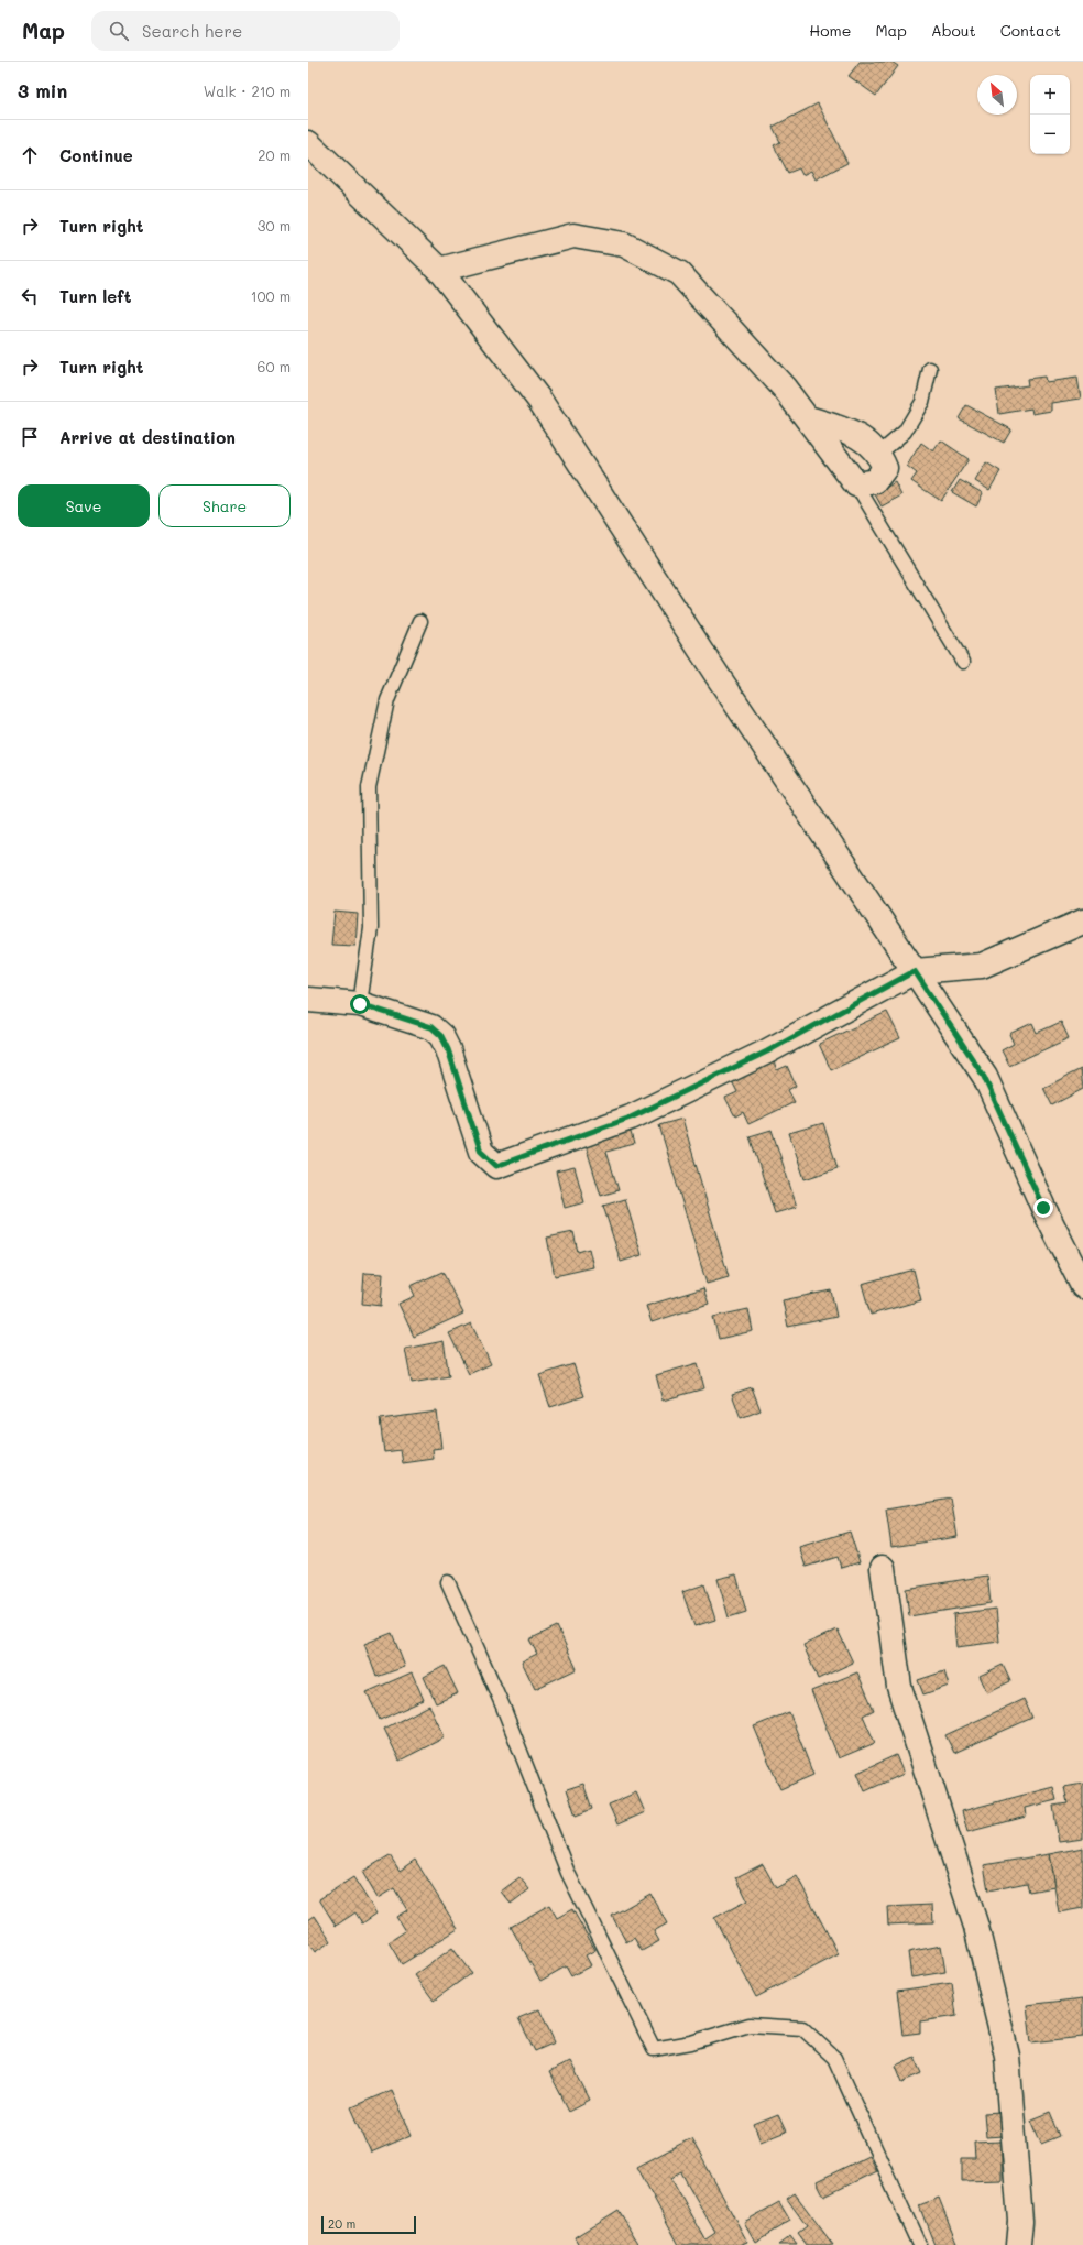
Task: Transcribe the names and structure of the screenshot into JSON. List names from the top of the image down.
{
  "scale_bar": "20 m",
  "north": "top left",
  "page": {
    "header": "Map",
    "search": "Search here",
    "nav": [
      "Home",
      "Map",
      "About",
      "Contact"
    ],
    "heading": ["3 min", "Walk · 210 m"],
    "map_buttons": ["+", "−"],
    "list": [
      ["Continue", "20 m"],
      ["Turn right", "30 m"],
      ["Turn left", "100 m"],
      ["Turn right", "60 m"],
      "Arrive at destination"
    ],
    "buttons": ["Save", "Share"],
    "scale": "20 m"
  }
}
